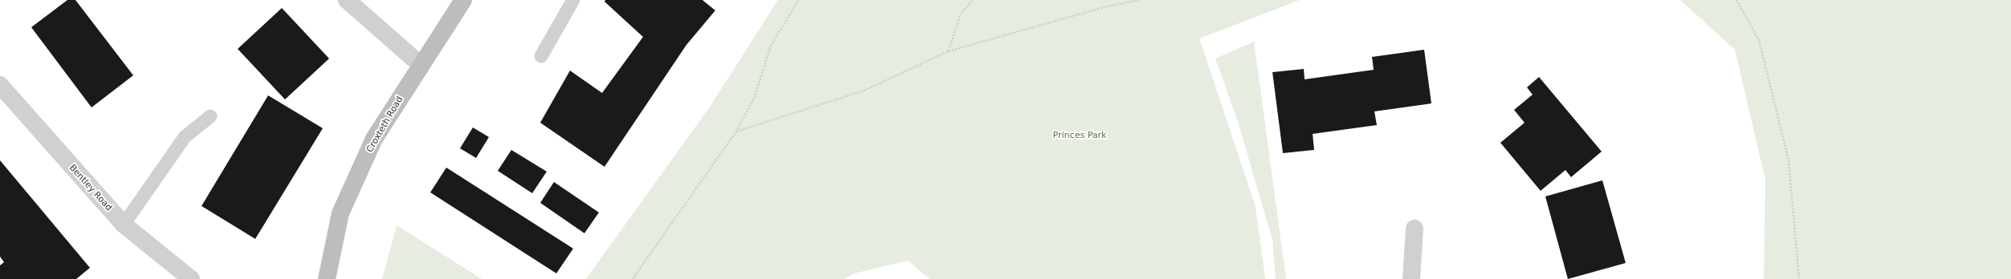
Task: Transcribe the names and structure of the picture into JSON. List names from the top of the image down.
{
  "streets": {
    "main road": ["Croxteth Road"],
    "street": ["Bentley Road"]
  },
  "parks": ["Princes Park"]
}
